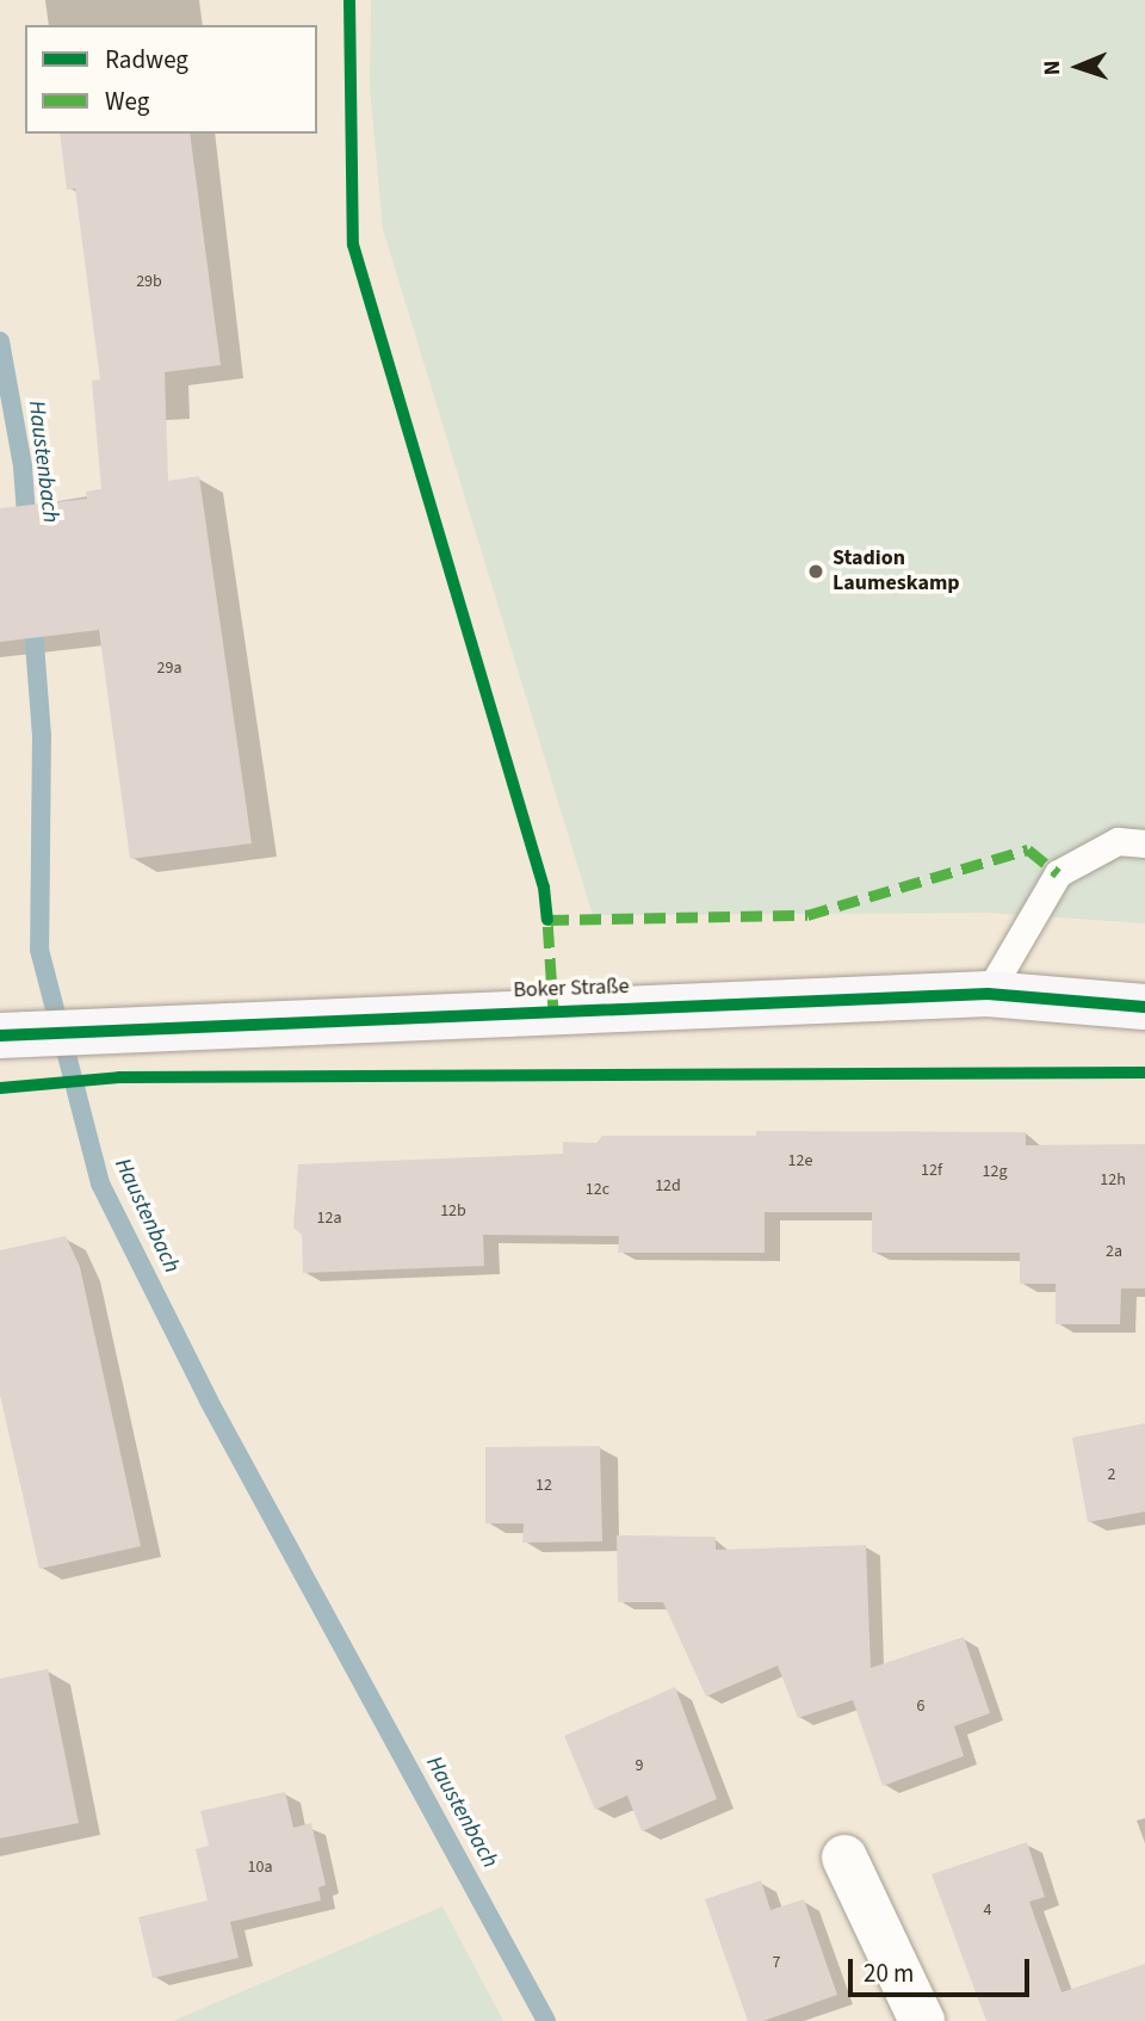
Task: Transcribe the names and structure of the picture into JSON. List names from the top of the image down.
{
  "streets": {
    "main road": ["Boker Straße"]
  },
  "water": ["Haustenbach"],
  "places": ["Stadion Laumeskamp"],
  "house_numbers": [
    "29b",
    "29a",
    "12e",
    "12f",
    "12g",
    "12h",
    "12d",
    "12c",
    "12b",
    "12a",
    "2a",
    "2",
    "12",
    "6",
    "9",
    "10a",
    "4",
    "7"
  ],
  "legend": ["Radweg", "Weg"],
  "scale_bar": "20 m",
  "north": "left"
}
